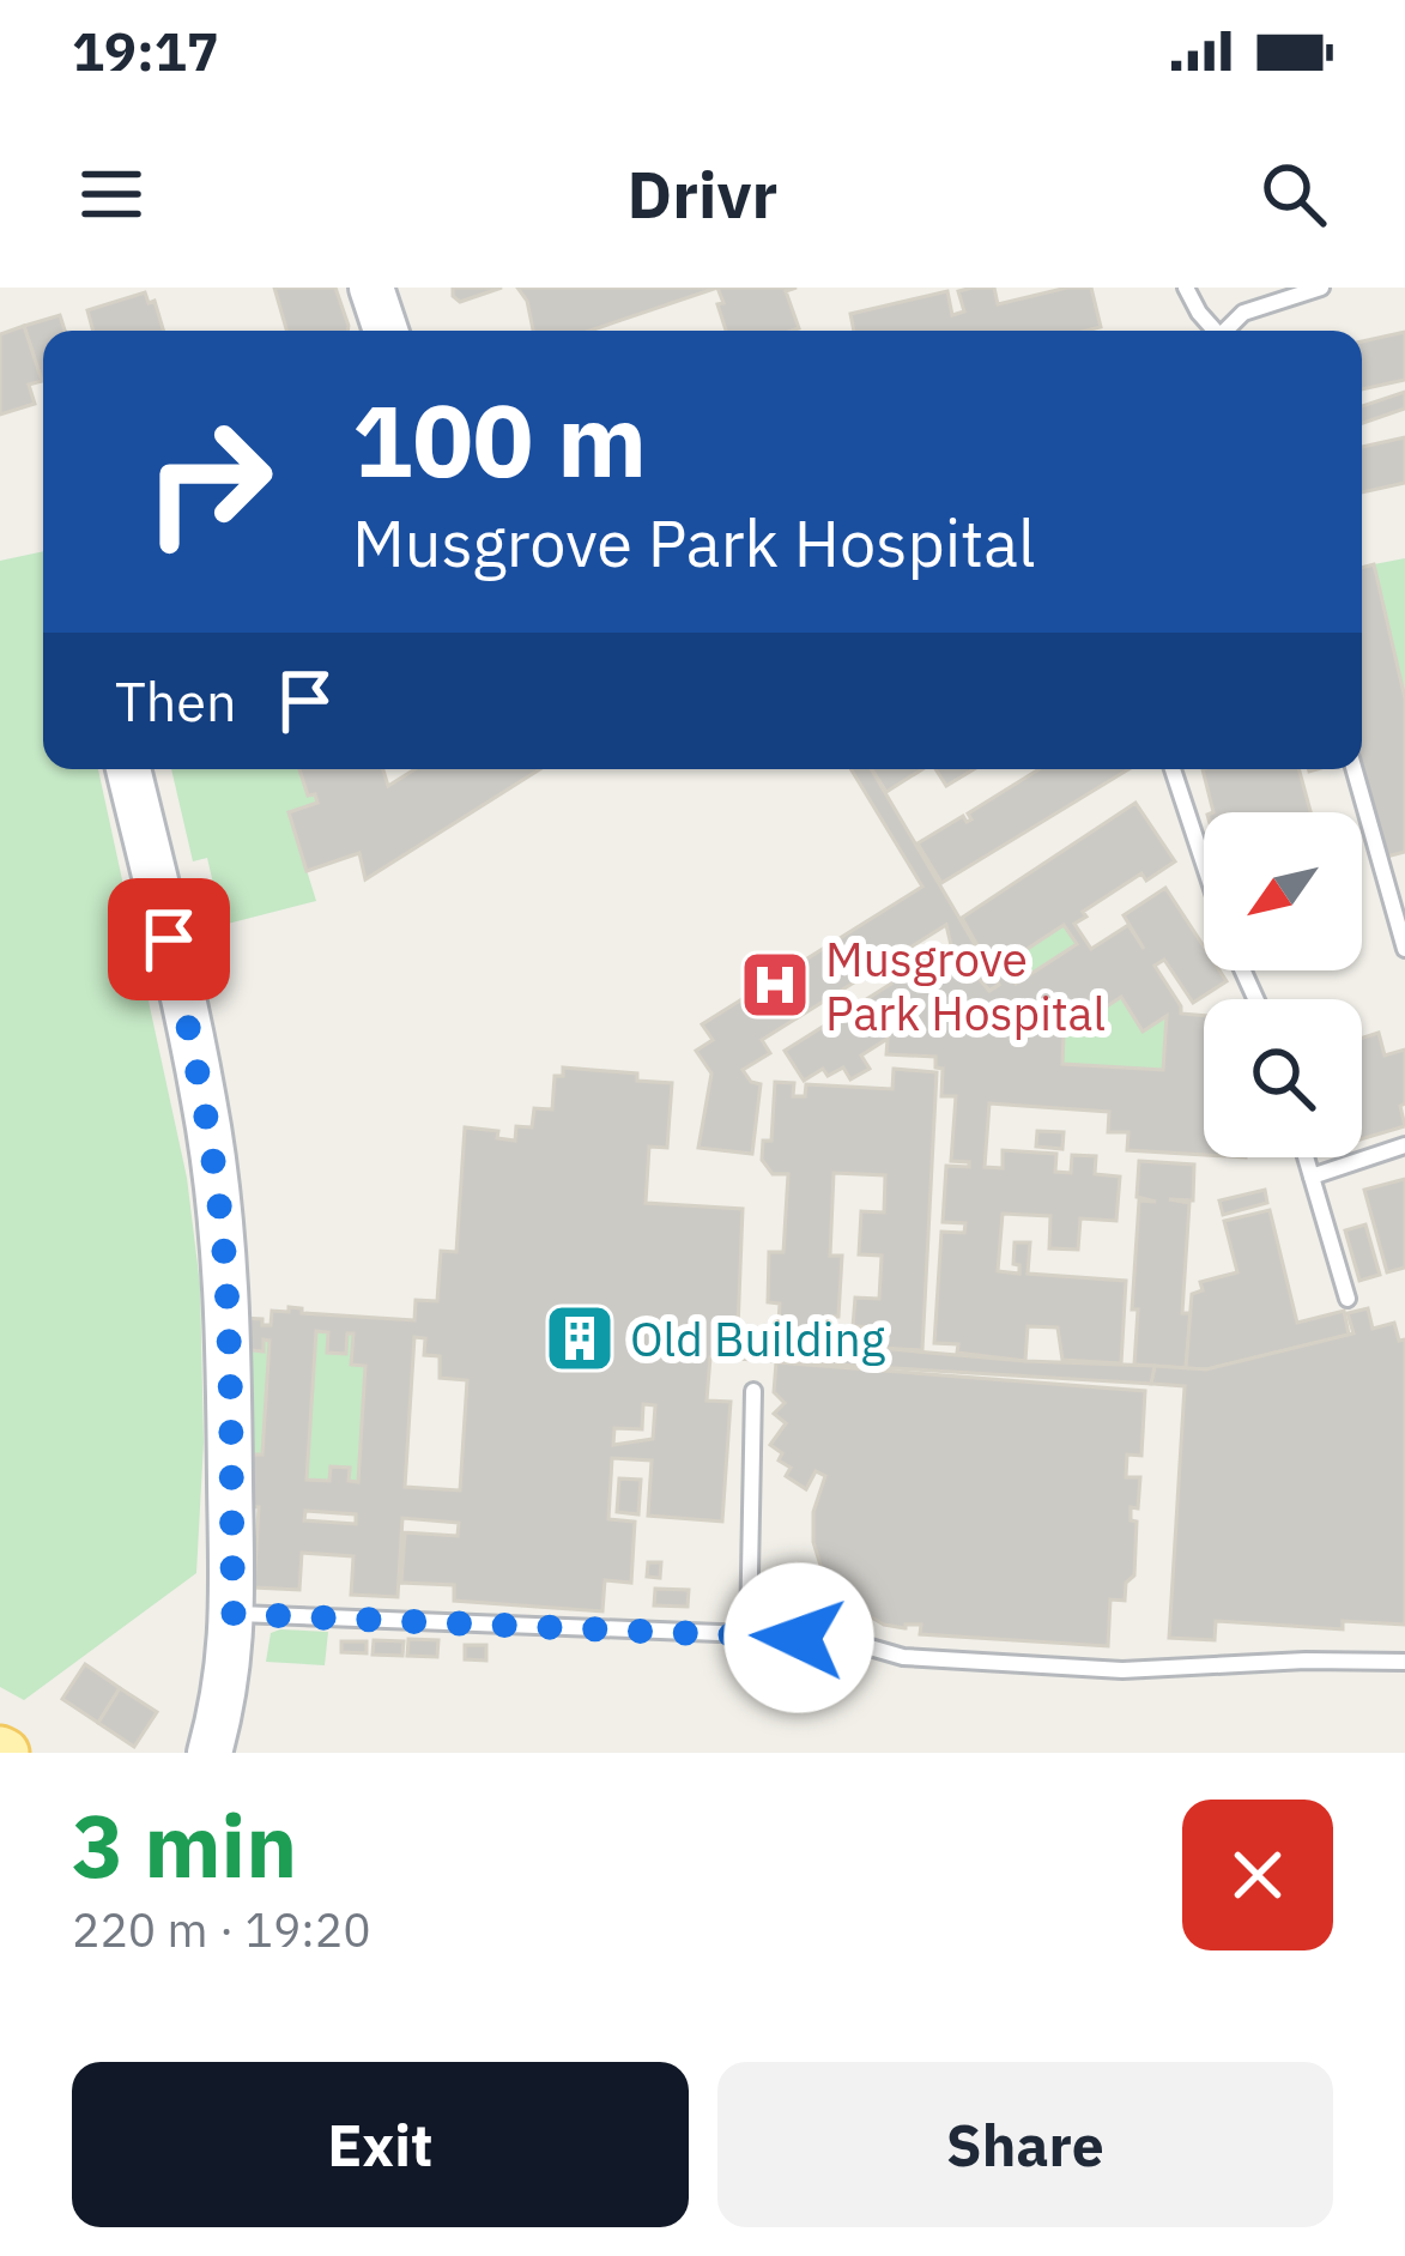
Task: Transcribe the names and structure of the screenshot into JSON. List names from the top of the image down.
{
  "places": {
    "hospital": ["Musgrove Park Hospital"],
    "building": ["Old Building"]
  },
  "north": "bottom left",
  "page": {
    "status": "19:17",
    "header": "Drivr",
    "turn": ["100 m", "Musgrove Park Hospital"],
    "then": "Then",
    "heading": ["3 min", "220 m · 19:20"],
    "buttons": ["Exit", "Share"]
  }
}
